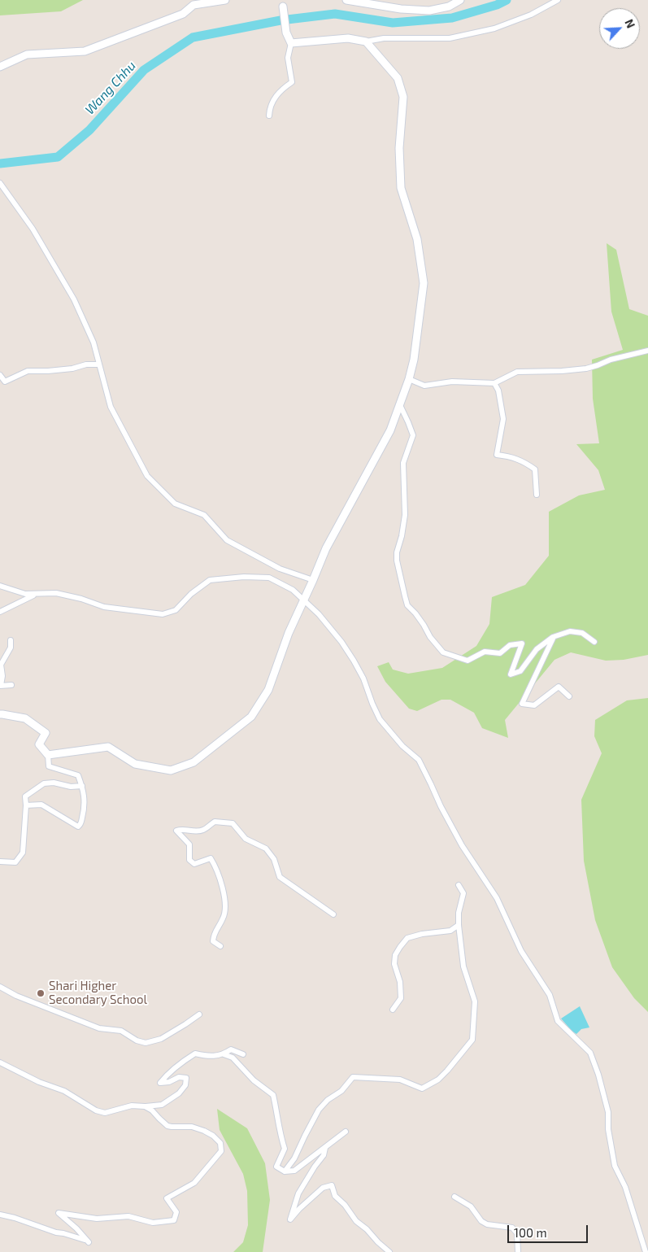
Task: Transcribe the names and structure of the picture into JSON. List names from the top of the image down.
{
  "water": ["Wang Chhu"],
  "places": ["Shari Higher Secondary School"],
  "scale_bar": "100 m",
  "north": "top right"
}
